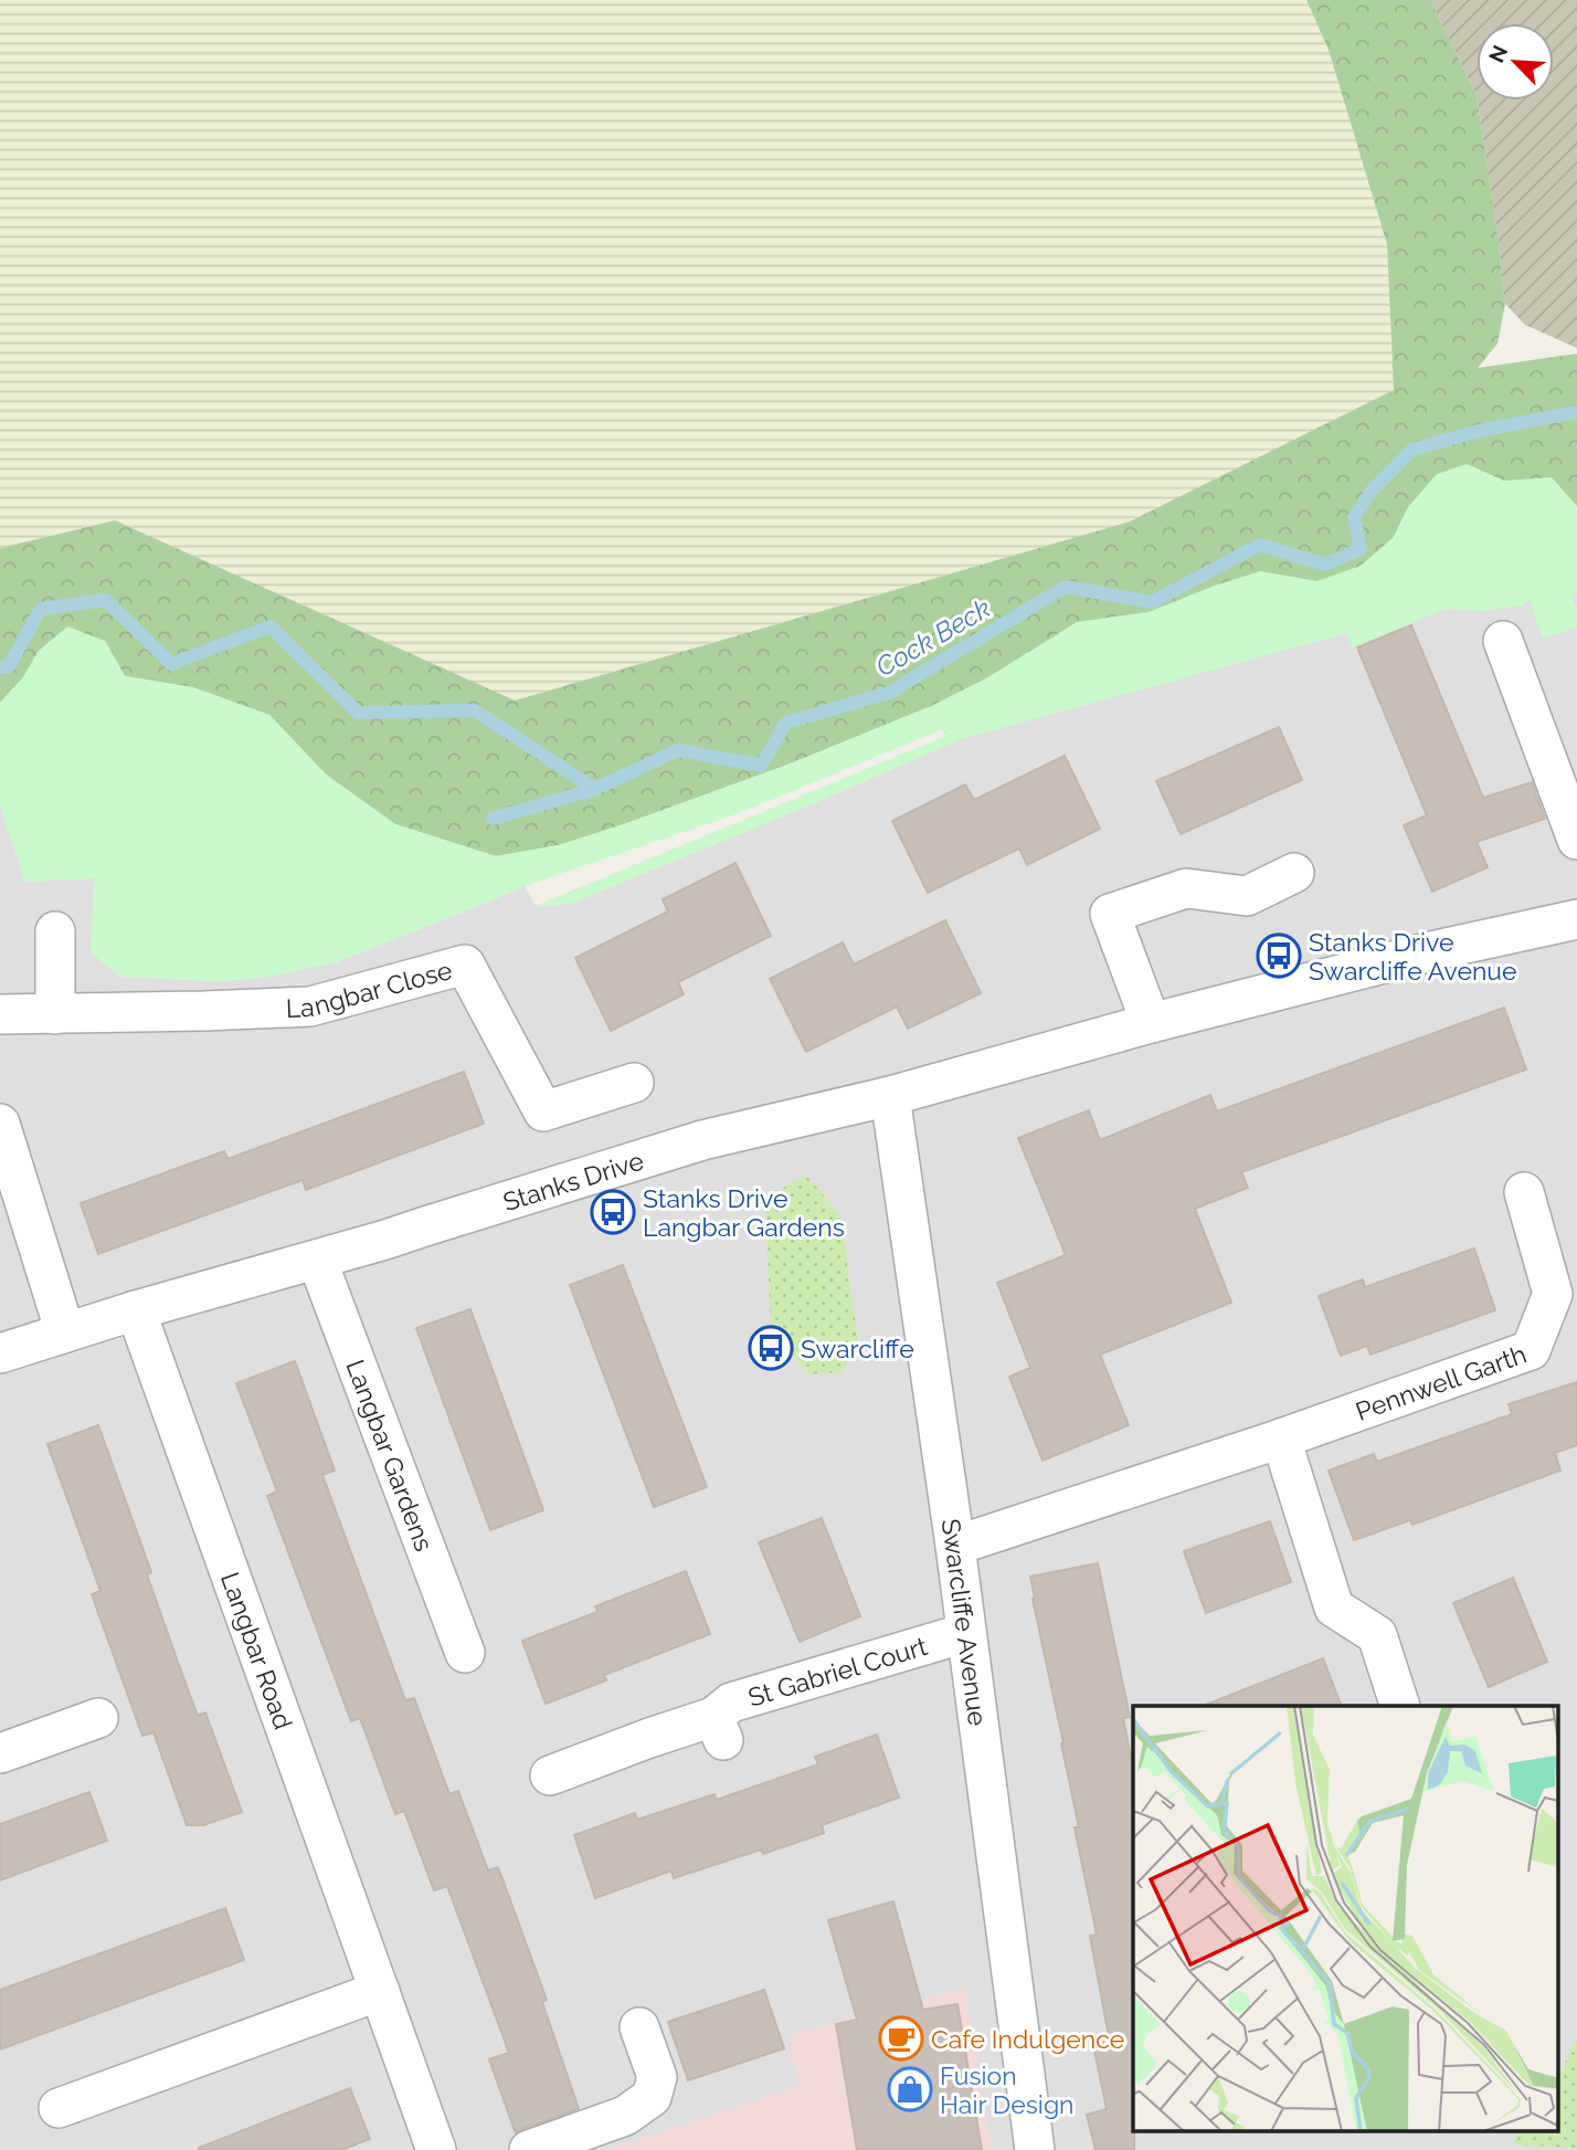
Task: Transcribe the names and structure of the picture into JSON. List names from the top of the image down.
{
  "streets": {
    "street": [
      "Langbar Close",
      "Stanks Drive",
      "Pennwell Garth",
      "Langbar Gardens",
      "Swarcliffe Avenue",
      "Langbar Road",
      "St Gabriel Court"
    ]
  },
  "crossings": [
    ["Stanks Drive", "Langbar Gardens"],
    ["Stanks Drive", "Swarcliffe Avenue"],
    ["Stanks Drive", "Langbar Road"],
    ["Pennwell Garth", "Swarcliffe Avenue"],
    ["Swarcliffe Avenue", "St Gabriel Court"]
  ],
  "water": ["Cock Beck"],
  "places": {
    "bus stop": ["Stanks Drive Swarcliffe Avenue", "Stanks Drive Langbar Gardens", "Swarcliffe"],
    "cafe": ["Cafe Indulgence"],
    "shop": ["Fusion Hair Design"]
  },
  "north": "top left"
}
